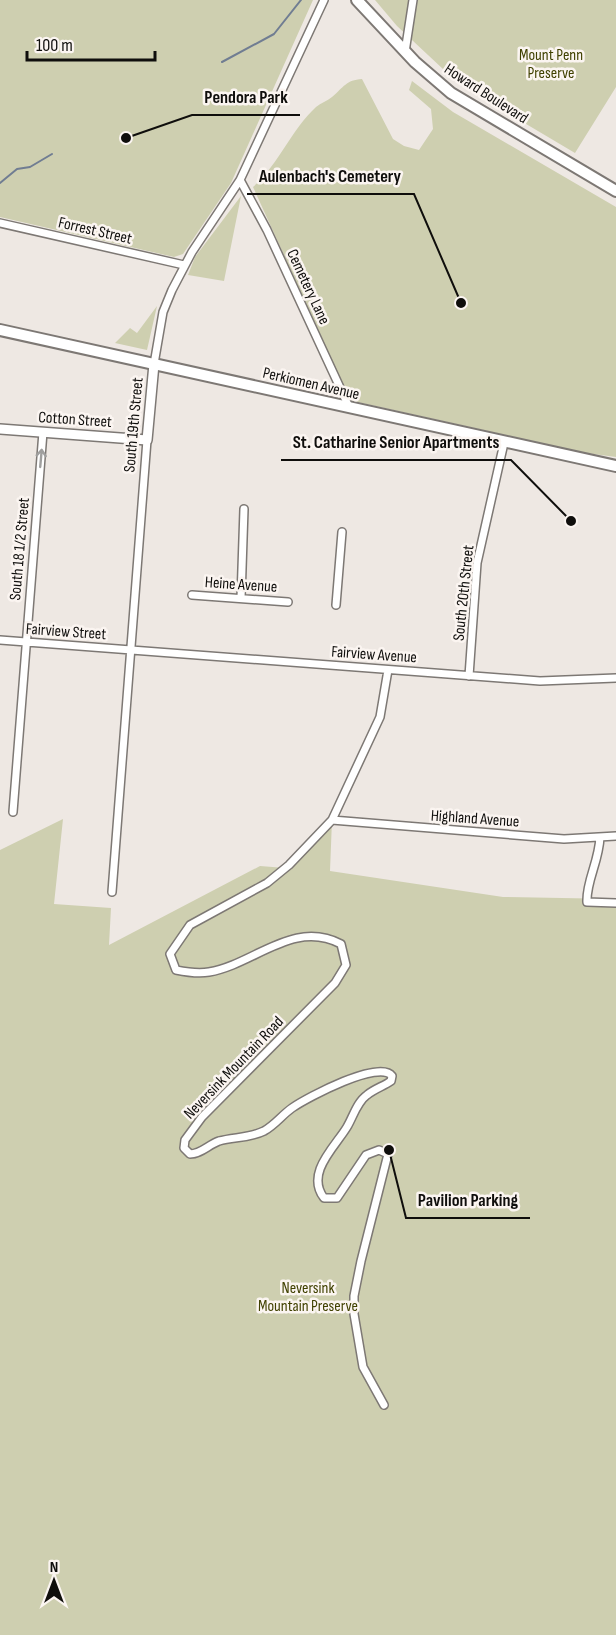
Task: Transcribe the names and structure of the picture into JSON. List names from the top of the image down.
{
  "streets": {
    "main road": ["Howard Boulevard", "Perkiomen Avenue"],
    "street": [
      "Forrest Street",
      "Cemetery Lane",
      "Cotton Street",
      "South 19th Street",
      "South 18 1/2 Street",
      "Heine Avenue",
      "South 20th Street",
      "Fairview Street",
      "Fairview Avenue",
      "Highland Avenue",
      "Neversink Mountain Road"
    ]
  },
  "crossings": [
    ["Forrest Street", "South 19th Street"],
    ["Cemetery Lane", "Perkiomen Avenue"],
    ["Cemetery Lane", "South 19th Street"],
    ["Perkiomen Avenue", "South 19th Street"],
    ["Perkiomen Avenue", "South 20th Street"],
    ["Cotton Street", "South 19th Street"],
    ["Cotton Street", "South 18 1/2 Street"],
    ["South 19th Street", "Fairview Street"],
    ["South 19th Street", "Fairview Avenue"],
    ["South 18 1/2 Street", "Fairview Street"],
    ["South 20th Street", "Fairview Avenue"],
    ["Fairview Street", "Fairview Avenue"],
    ["Highland Avenue", "Neversink Mountain Road"]
  ],
  "one_way": ["South 18 1/2 Street"],
  "parks": ["Mount Penn Preserve", "Neversink Mountain Preserve"],
  "places": [
    "Pendora Park",
    "Aulenbach's Cemetery",
    "St. Catharine Senior Apartments",
    "Pavilion Parking"
  ],
  "scale_bar": "100 m",
  "north": "top"
}
